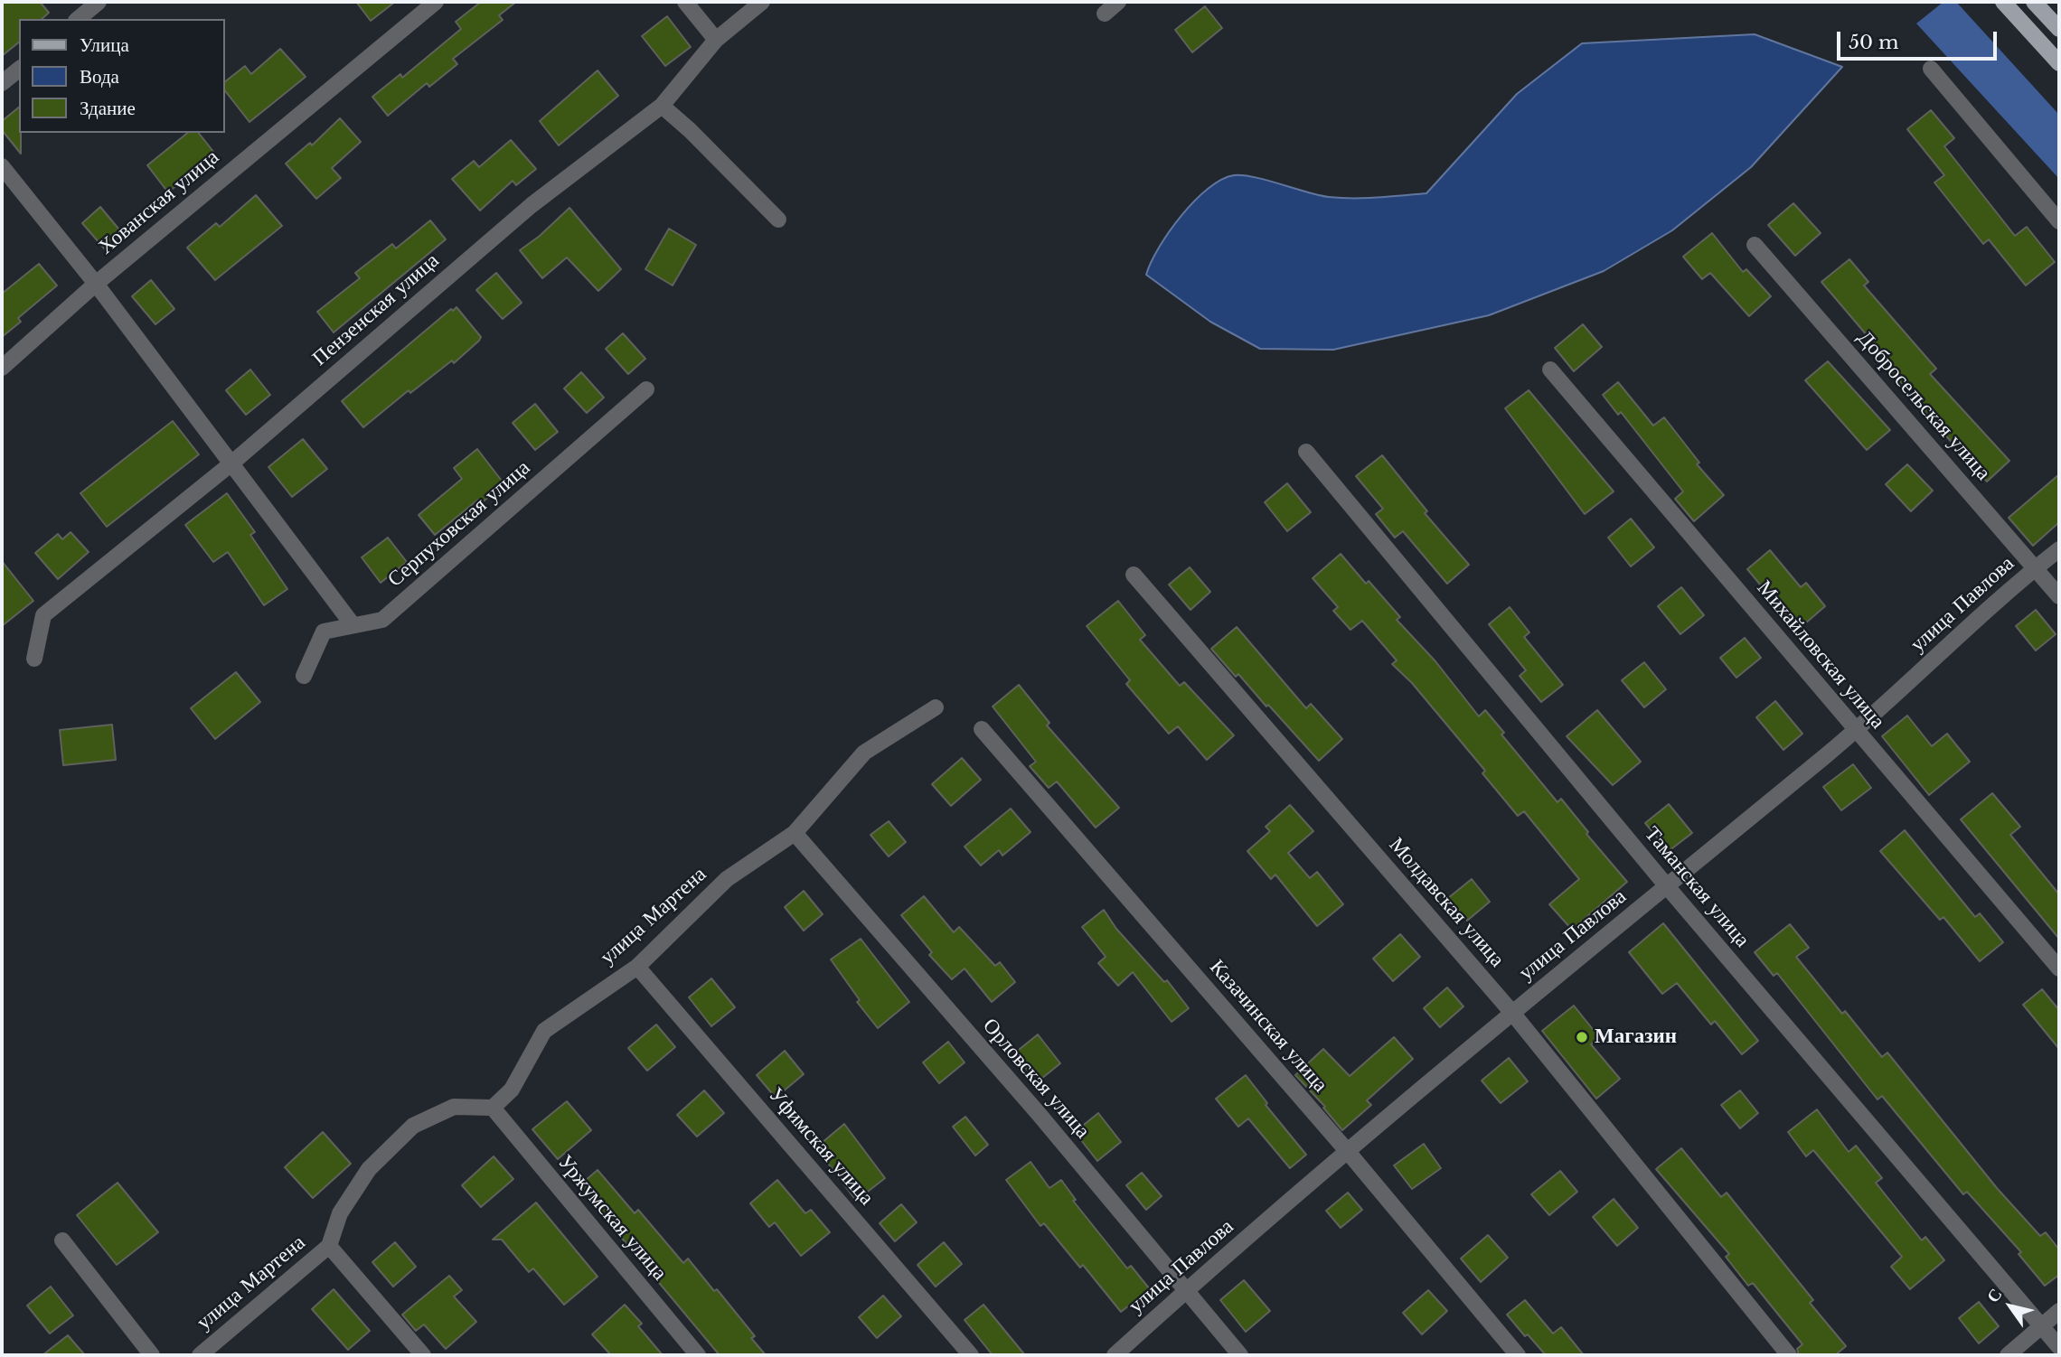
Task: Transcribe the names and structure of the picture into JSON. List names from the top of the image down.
{
  "streets": {
    "street": [
      "Хованская улица",
      "Пензенская улица",
      "Добросельская улица",
      "Серпуховская улица",
      "улица Павлова",
      "Михайловская улица",
      "Таманская улица",
      "Молдавская улица",
      "улица Мартена",
      "Казачинская улица",
      "Орловская улица",
      "Уфимская улица",
      "Уржумская улица"
    ]
  },
  "crossings": [
    ["Добросельская улица", "улица Павлова"],
    ["улица Павлова", "Михайловская улица"],
    ["улица Павлова", "Таманская улица"],
    ["улица Павлова", "Молдавская улица"],
    ["улица Павлова", "Казачинская улица"],
    ["улица Павлова", "Орловская улица"],
    ["улица Мартена", "Орловская улица"],
    ["улица Мартена", "Уфимская улица"],
    ["улица Мартена", "Уржумская улица"]
  ],
  "places": ["Магазин"],
  "legend": ["Улица", "Вода", "Здание"],
  "scale_bar": "50 m",
  "north": "top left"
}
